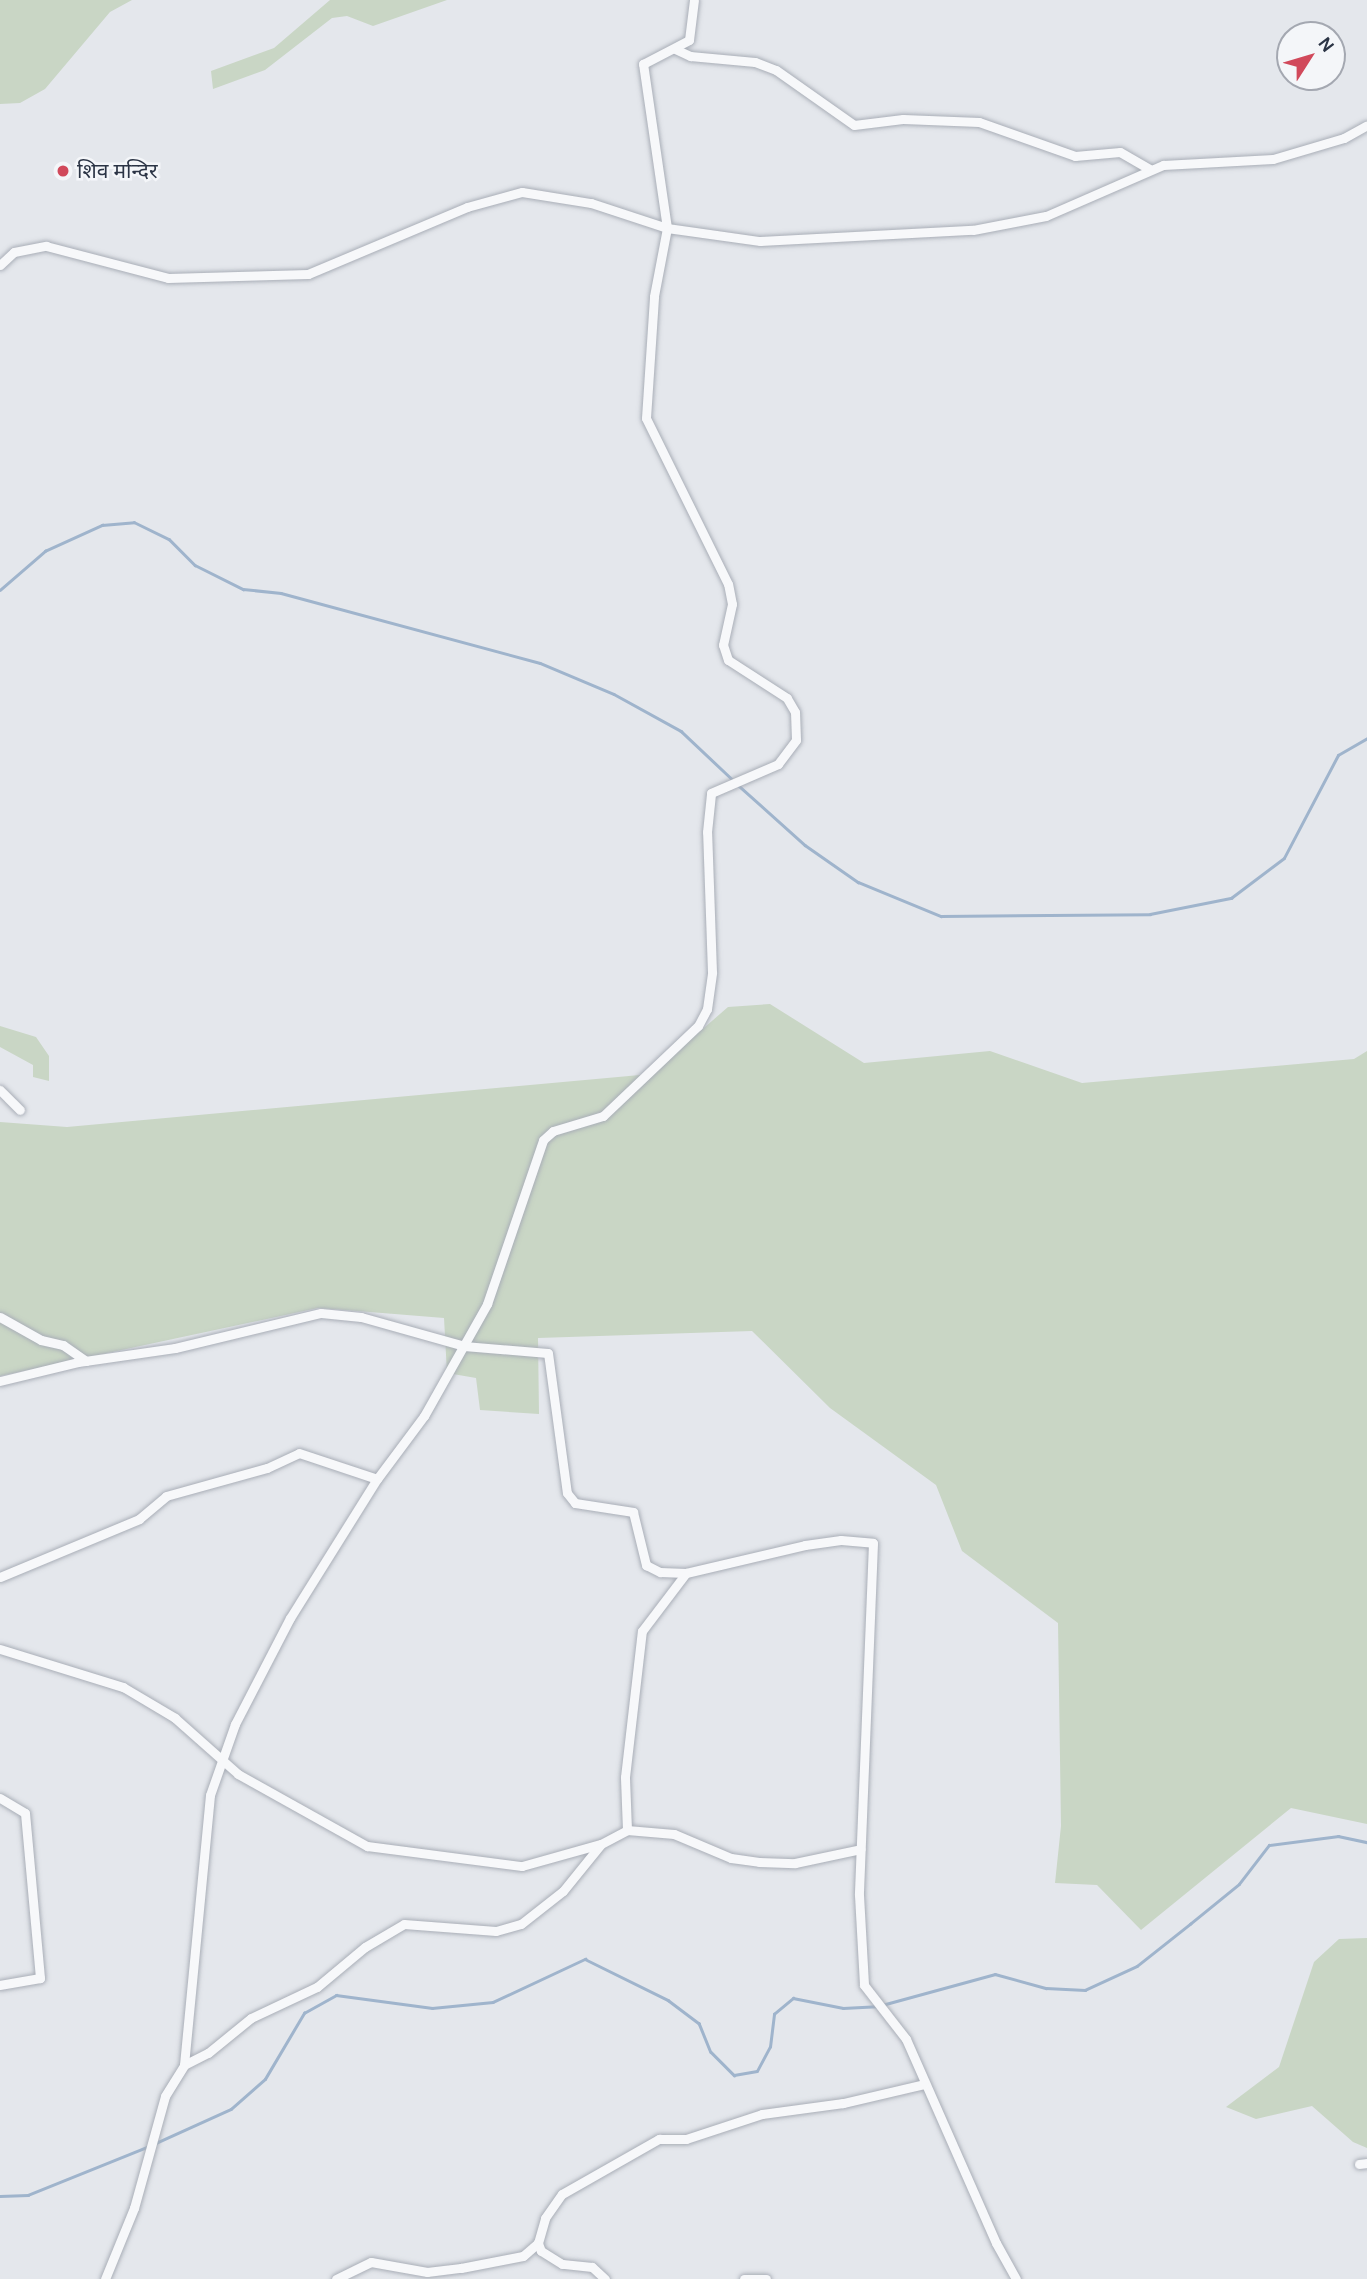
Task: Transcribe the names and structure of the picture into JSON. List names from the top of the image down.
{
  "places": ["शिव मन्दिर"],
  "north": "top right"
}
